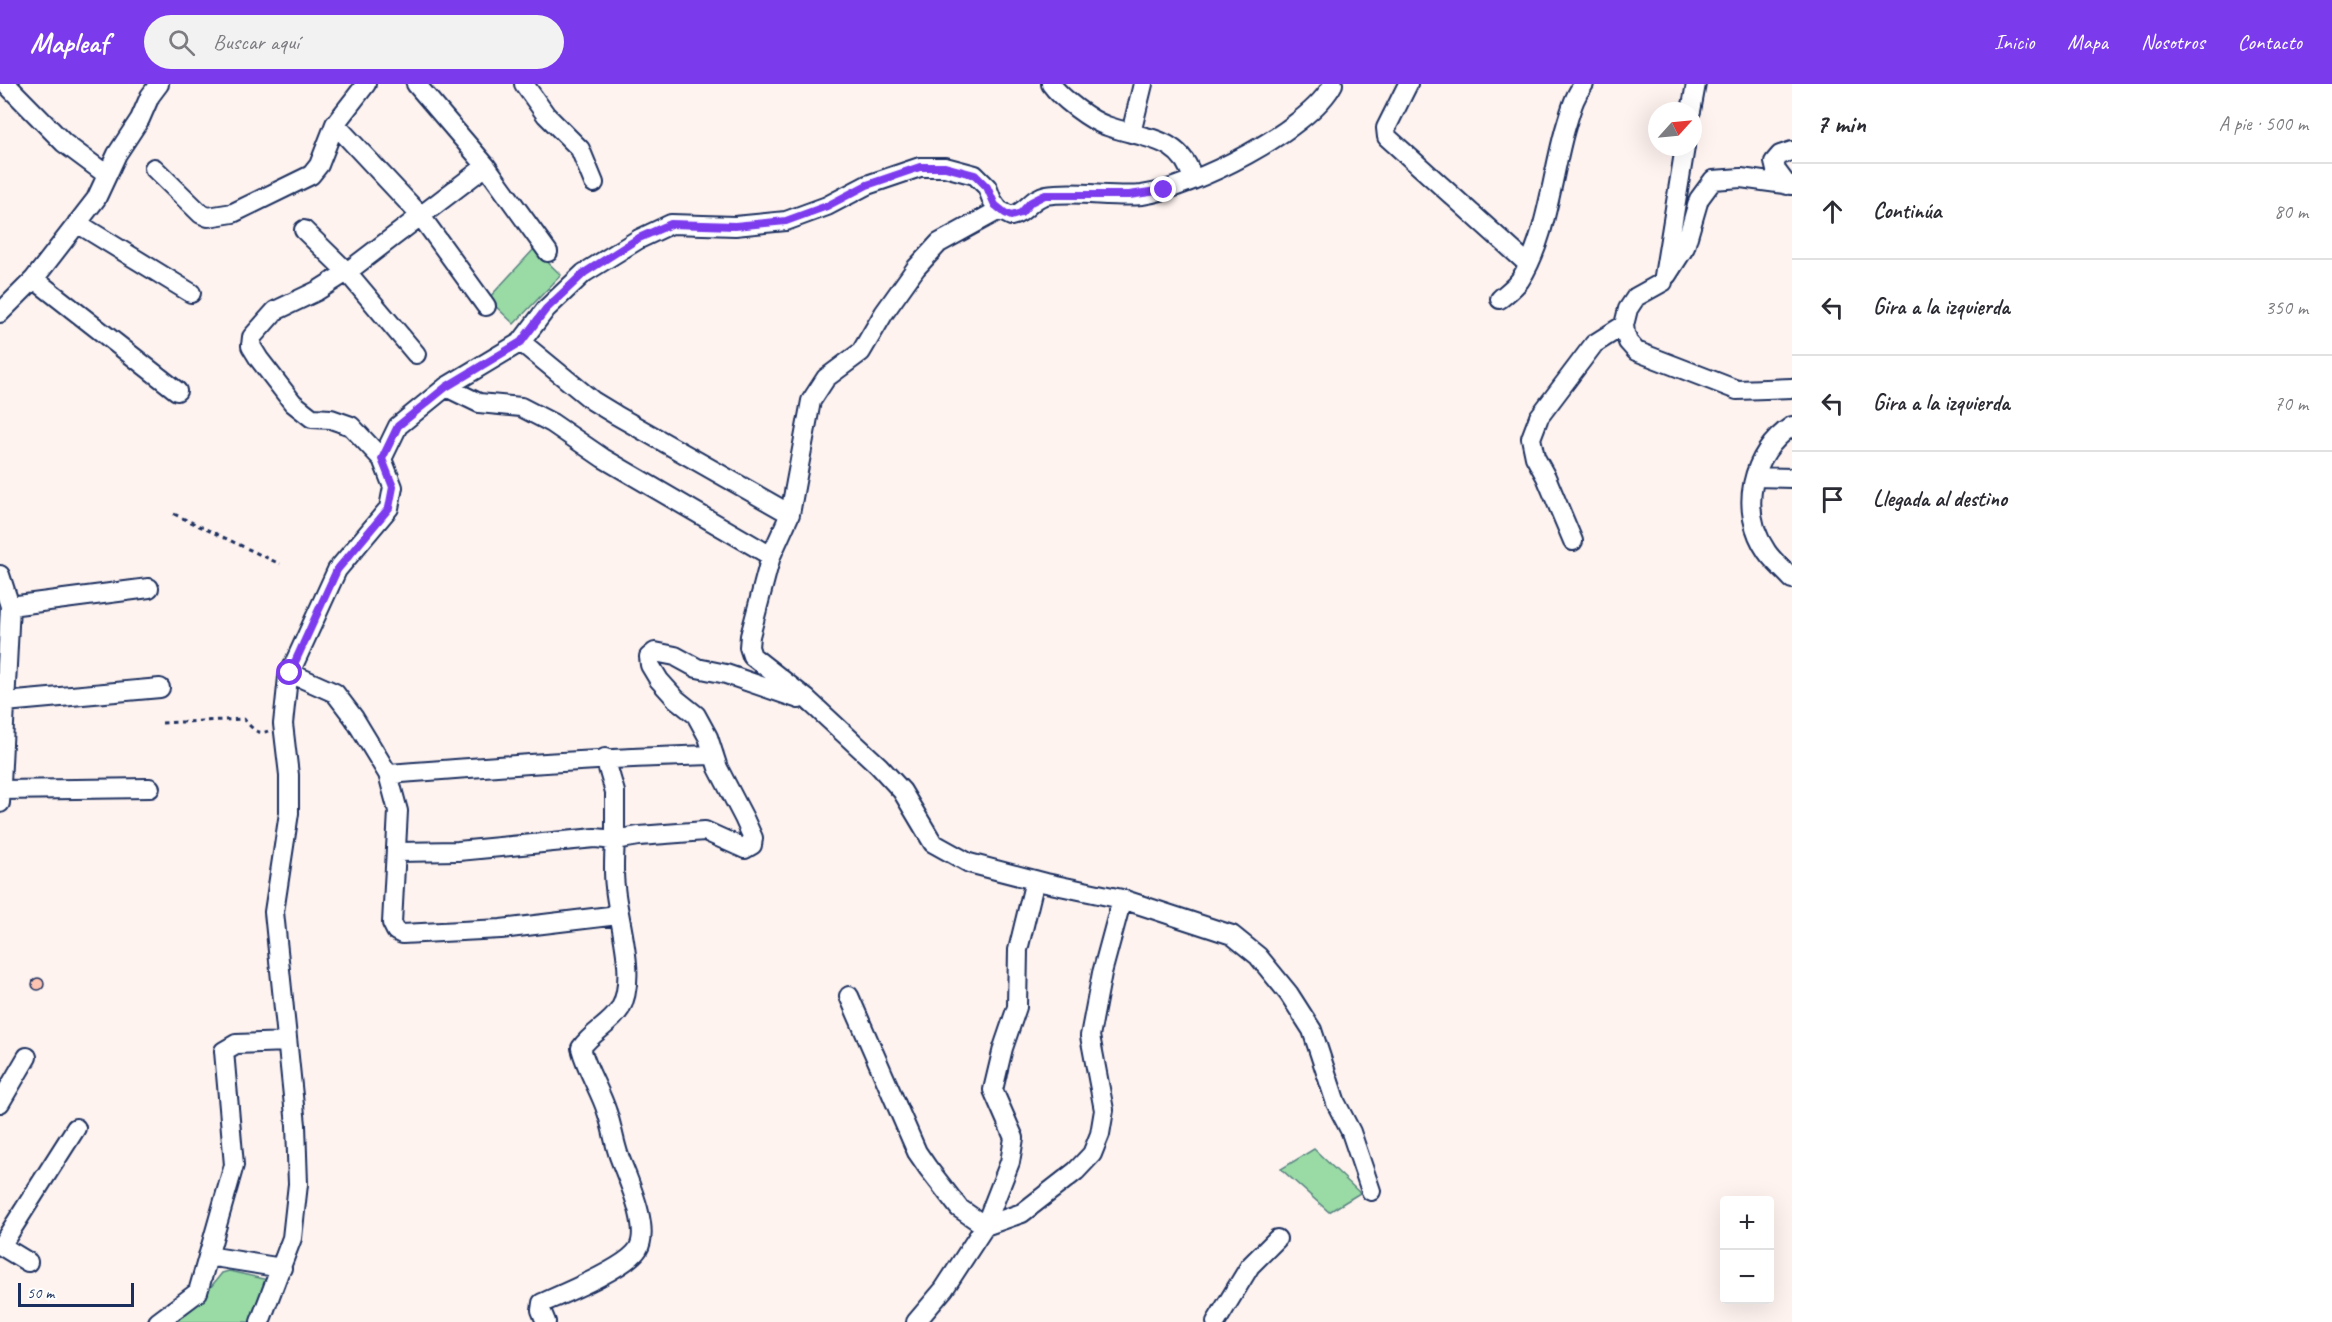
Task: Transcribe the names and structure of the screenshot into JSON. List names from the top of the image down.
{
  "scale_bar": "50 m",
  "north": "top right",
  "page": {
    "header": "Mapleaf",
    "search": "Buscar aquí",
    "nav": [
      "Inicio",
      "Mapa",
      "Nosotros",
      "Contacto"
    ],
    "heading": ["7 min", "A pie · 500 m"],
    "list": [
      ["Continúa", "80 m"],
      ["Gira a la izquierda", "350 m"],
      ["Gira a la izquierda", "70 m"],
      "Llegada al destino"
    ],
    "map_buttons": ["+", "−"],
    "scale": "50 m"
  }
}
